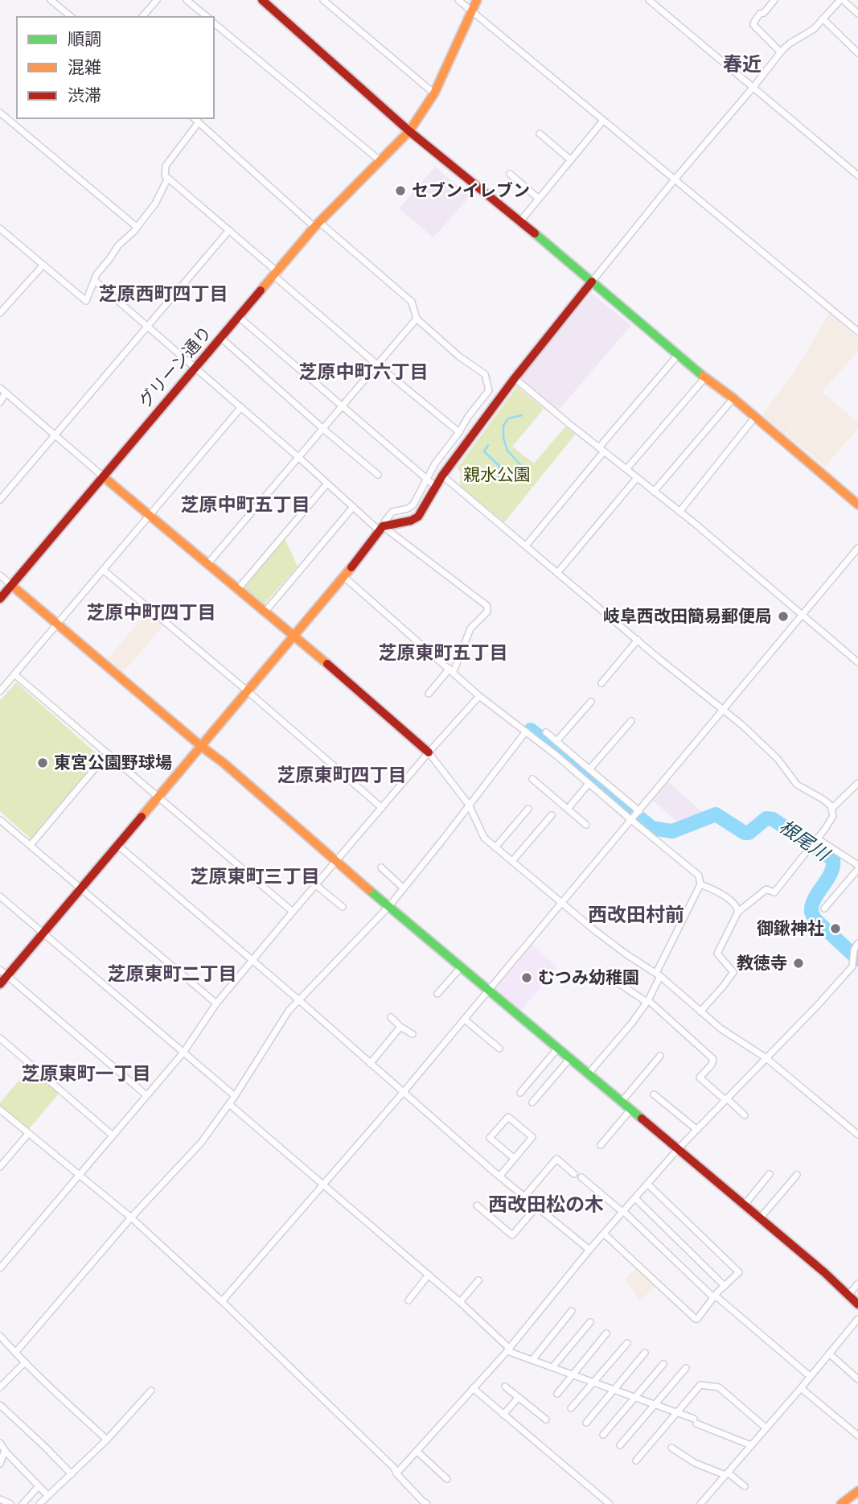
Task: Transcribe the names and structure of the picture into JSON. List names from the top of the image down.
{
  "streets": {
    "street": ["グリーン通り"]
  },
  "districts": [
    "春近",
    "芝原西町四丁目",
    "芝原中町六丁目",
    "芝原中町五丁目",
    "芝原中町四丁目",
    "芝原東町五丁目",
    "芝原東町四丁目",
    "芝原東町三丁目",
    "西改田村前",
    "芝原東町二丁目",
    "芝原東町一丁目",
    "西改田松の木"
  ],
  "water": ["根尾川"],
  "parks": ["親水公園"],
  "places": [
    "セブンイレブン",
    "岐阜西改田簡易郵便局",
    "東宮公園野球場",
    "御鍬神社",
    "教徳寺",
    "むつみ幼稚園"
  ],
  "legend": ["順調", "混雑", "渋滞"]
}
